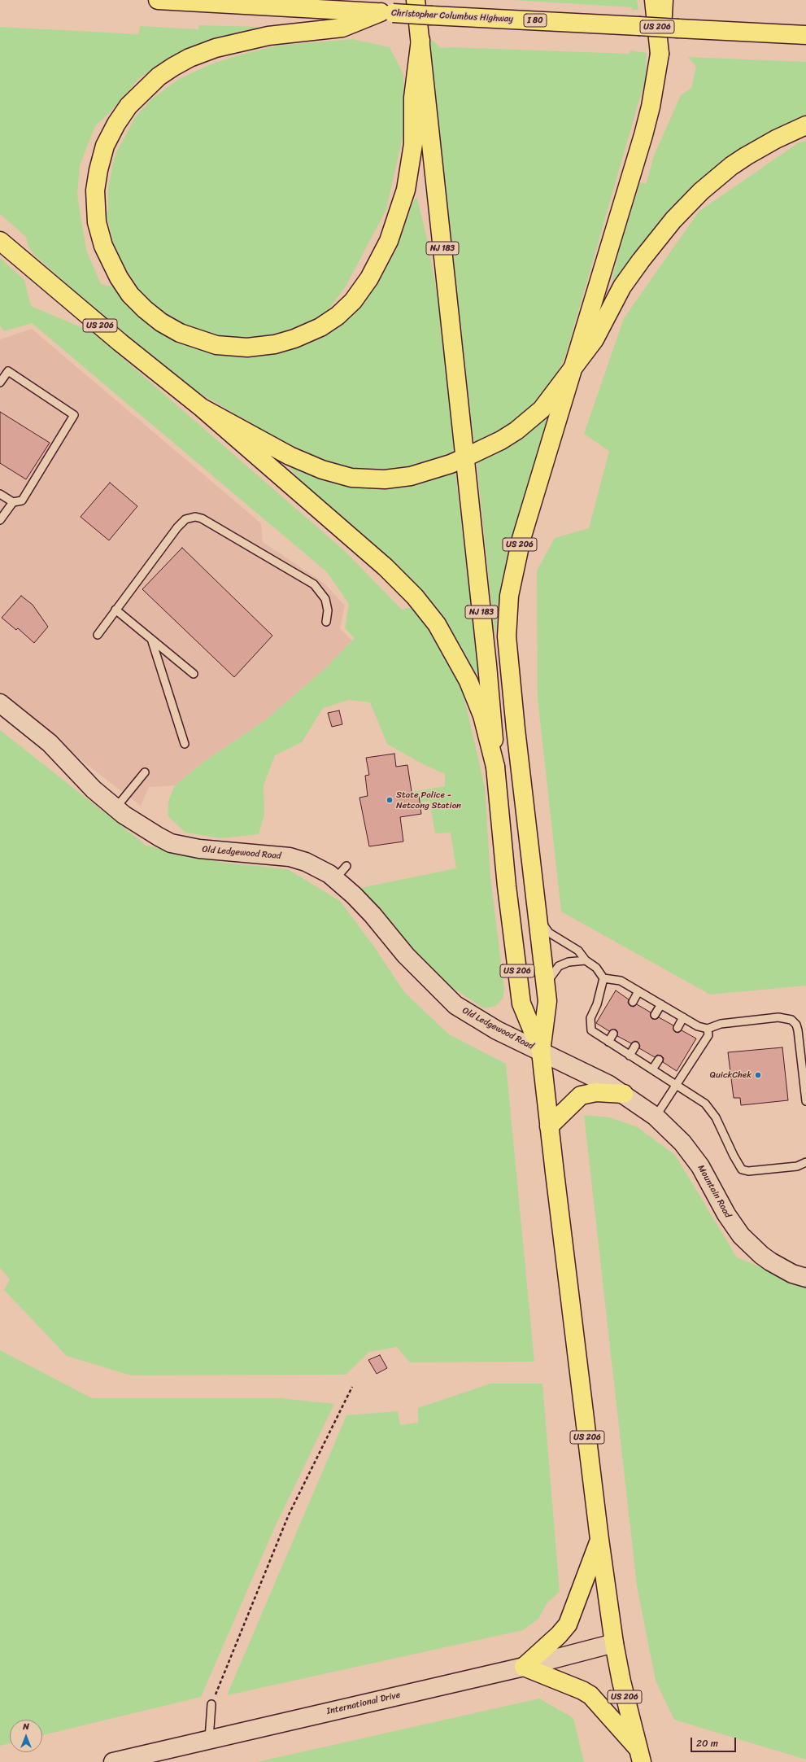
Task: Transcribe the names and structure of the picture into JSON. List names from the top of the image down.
{
  "streets": {
    "main road": [
      "Christopher Columbus Highway",
      "I 80",
      "US 206",
      "NJ 183"
    ],
    "street": ["Old Ledgewood Road", "Mountain Road", "International Drive"]
  },
  "crossings": [
    ["US 206", "NJ 183"],
    ["US 206", "Old Ledgewood Road"],
    ["US 206", "Mountain Road"],
    ["US 206", "International Drive"],
    ["Old Ledgewood Road", "Mountain Road"]
  ],
  "places": ["State Police - Netcong Station", "QuickChek"],
  "scale_bar": "20 m",
  "north": "top"
}
